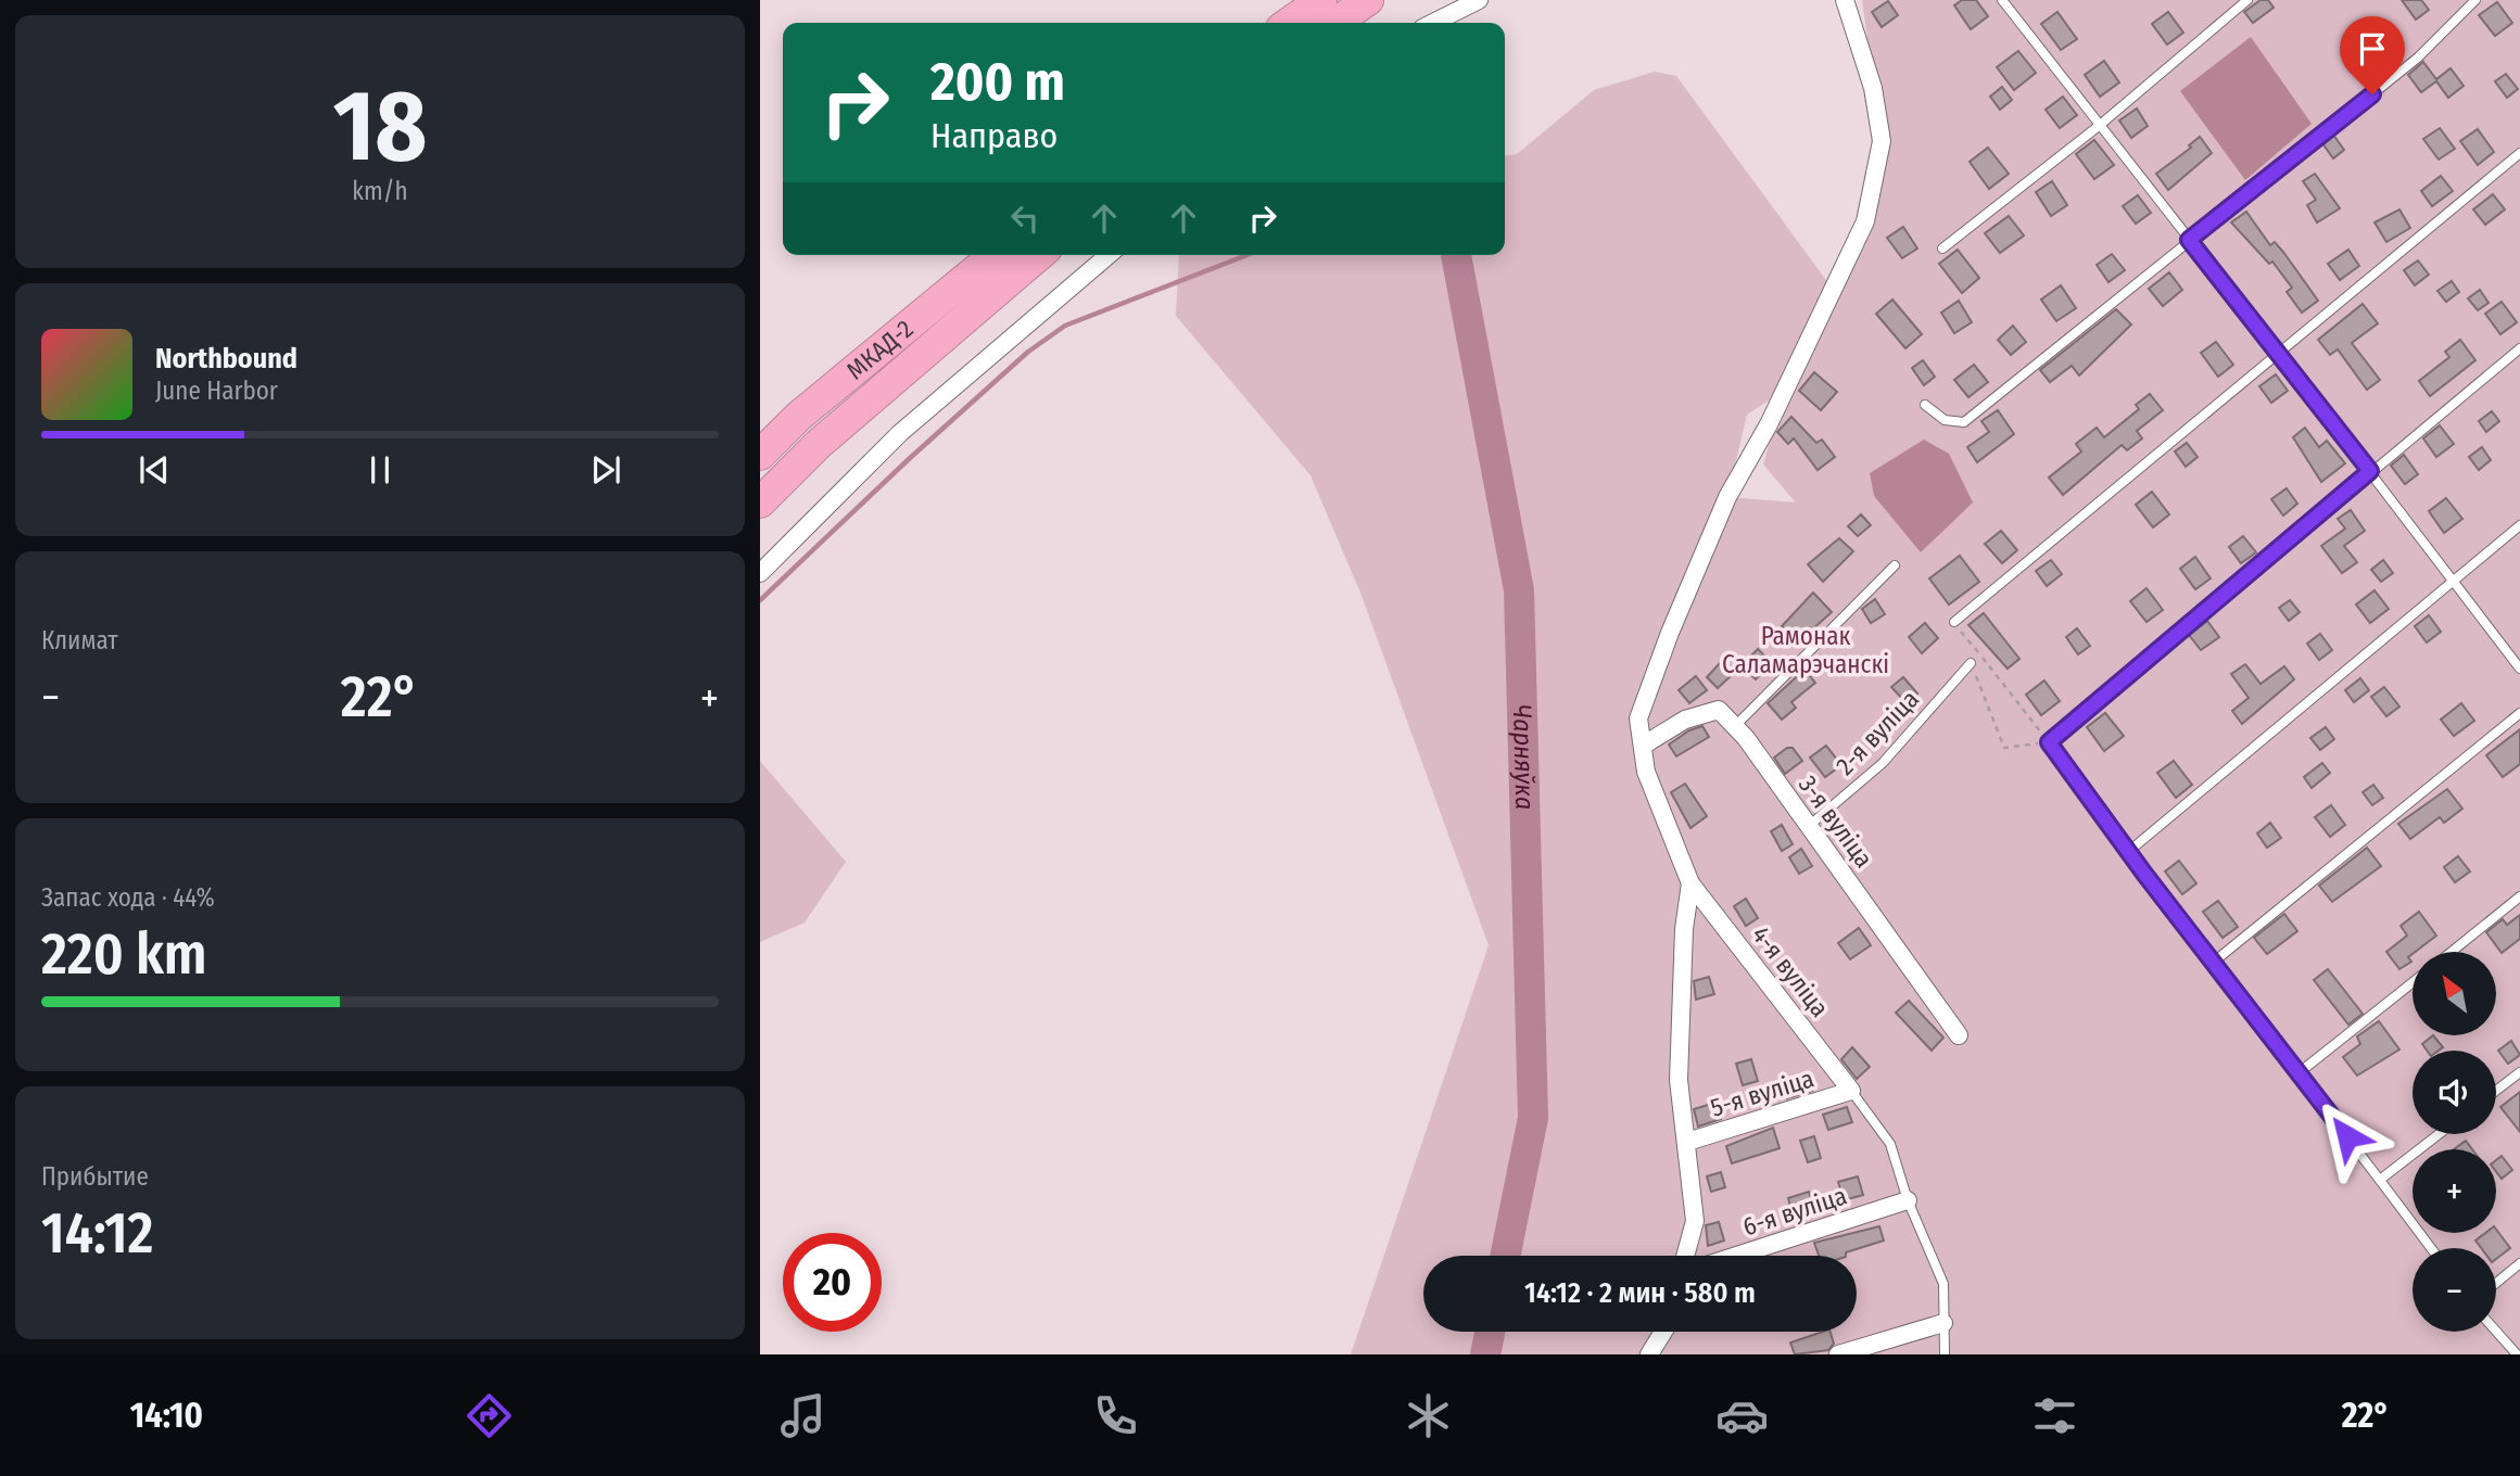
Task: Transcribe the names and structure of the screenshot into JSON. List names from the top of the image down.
{
  "streets": {
    "highway": ["МКАД-2"],
    "street": [
      "3-я вуліца",
      "4-я вуліца",
      "5-я вуліца",
      "6-я вуліца"
    ],
    "lane": ["2-я вуліца"]
  },
  "crossings": [
    ["2-я вуліца", "3-я вуліца"],
    ["4-я вуліца", "5-я вуліца"]
  ],
  "water": ["Чарняўка"],
  "parks": ["Рамонак Саламарэчанскі"],
  "north": "top left",
  "page": {
    "tile": [
      ["18", "km/h"],
      "Климат",
      ["Запас хода · 44%", "220 km"],
      ["Прибытие", "14:12"]
    ],
    "turn": ["200 m", "Направо"],
    "song": ["Northbound", "June Harbor"],
    "heat": ["−", "22°", "+"],
    "map_buttons": ["+", "−"],
    "limit": "20",
    "trip": "14:12 · 2 мин · 580 m",
    "tabs": ["14:10", "22°"]
  }
}
